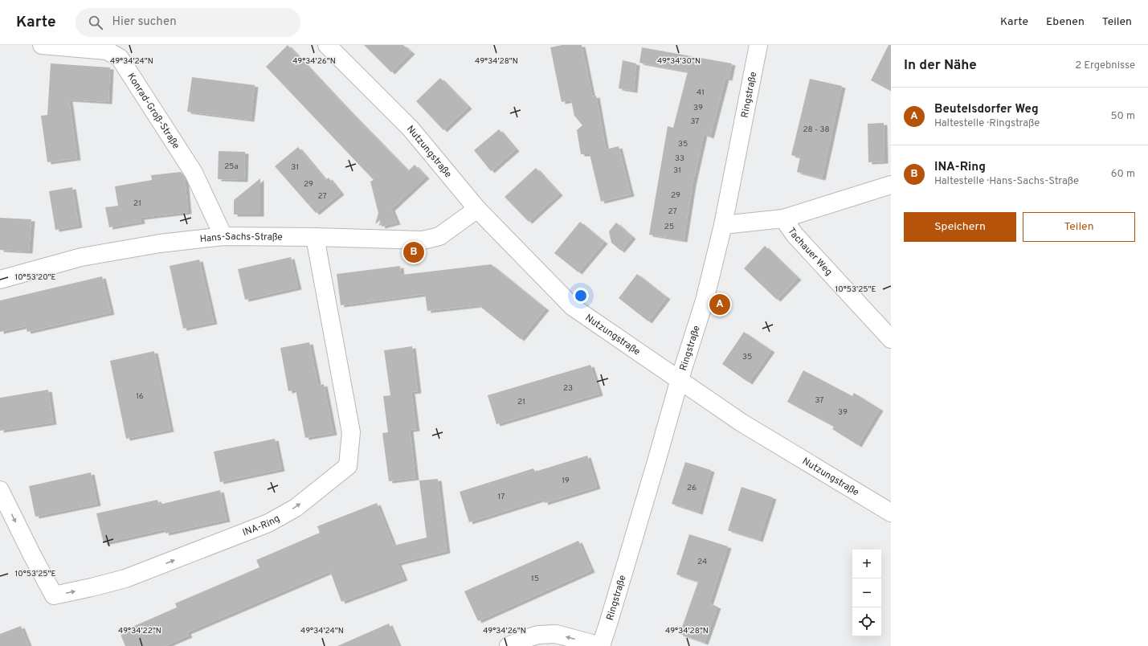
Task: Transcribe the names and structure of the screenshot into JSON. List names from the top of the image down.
{
  "streets": {
    "street": [
      "Ringstraße",
      "Konrad-Groß-Straße",
      "Nutzungstraße",
      "Hans-Sachs-Straße",
      "Tachauer Weg",
      "INA-Ring"
    ]
  },
  "crossings": [
    ["Ringstraße", "Nutzungstraße"],
    ["Ringstraße", "Tachauer Weg"],
    ["Konrad-Groß-Straße", "Hans-Sachs-Straße"],
    ["Nutzungstraße", "Hans-Sachs-Straße"],
    ["Hans-Sachs-Straße", "INA-Ring"]
  ],
  "house_numbers": [
    "41",
    "39",
    "37",
    "28 - 38",
    "35",
    "33",
    "25a",
    "31",
    "31",
    "29",
    "29",
    "27",
    "21",
    "27",
    "25",
    "35",
    "23",
    "16",
    "37",
    "21",
    "39",
    "19",
    "26",
    "17",
    "24",
    "15"
  ],
  "page": {
    "header": "Karte",
    "search": "Hier suchen",
    "nav": ["Karte", "Ebenen", "Teilen"],
    "heading": ["In der Nähe", "2 Ergebnisse"],
    "list": [
      {
        "mark": "A",
        "name": "Beutelsdorfer Weg",
        "note": "Haltestelle · Ringstraße",
        "value": "50 m"
      },
      {
        "mark": "B",
        "name": "INA-Ring",
        "note": "Haltestelle · Hans-Sachs-Straße",
        "value": "60 m"
      }
    ],
    "buttons": ["Speichern", "Teilen"],
    "pins": ["B", "A"],
    "map_buttons": ["+", "−"]
  },
  "coordinates": [
    "49°34'24\"N",
    "49°34'26\"N",
    "49°34'28\"N",
    "49°34'30\"N",
    "10°53'20\"E",
    "10°53'25\"E",
    "49°34'22\"N"
  ]
}
